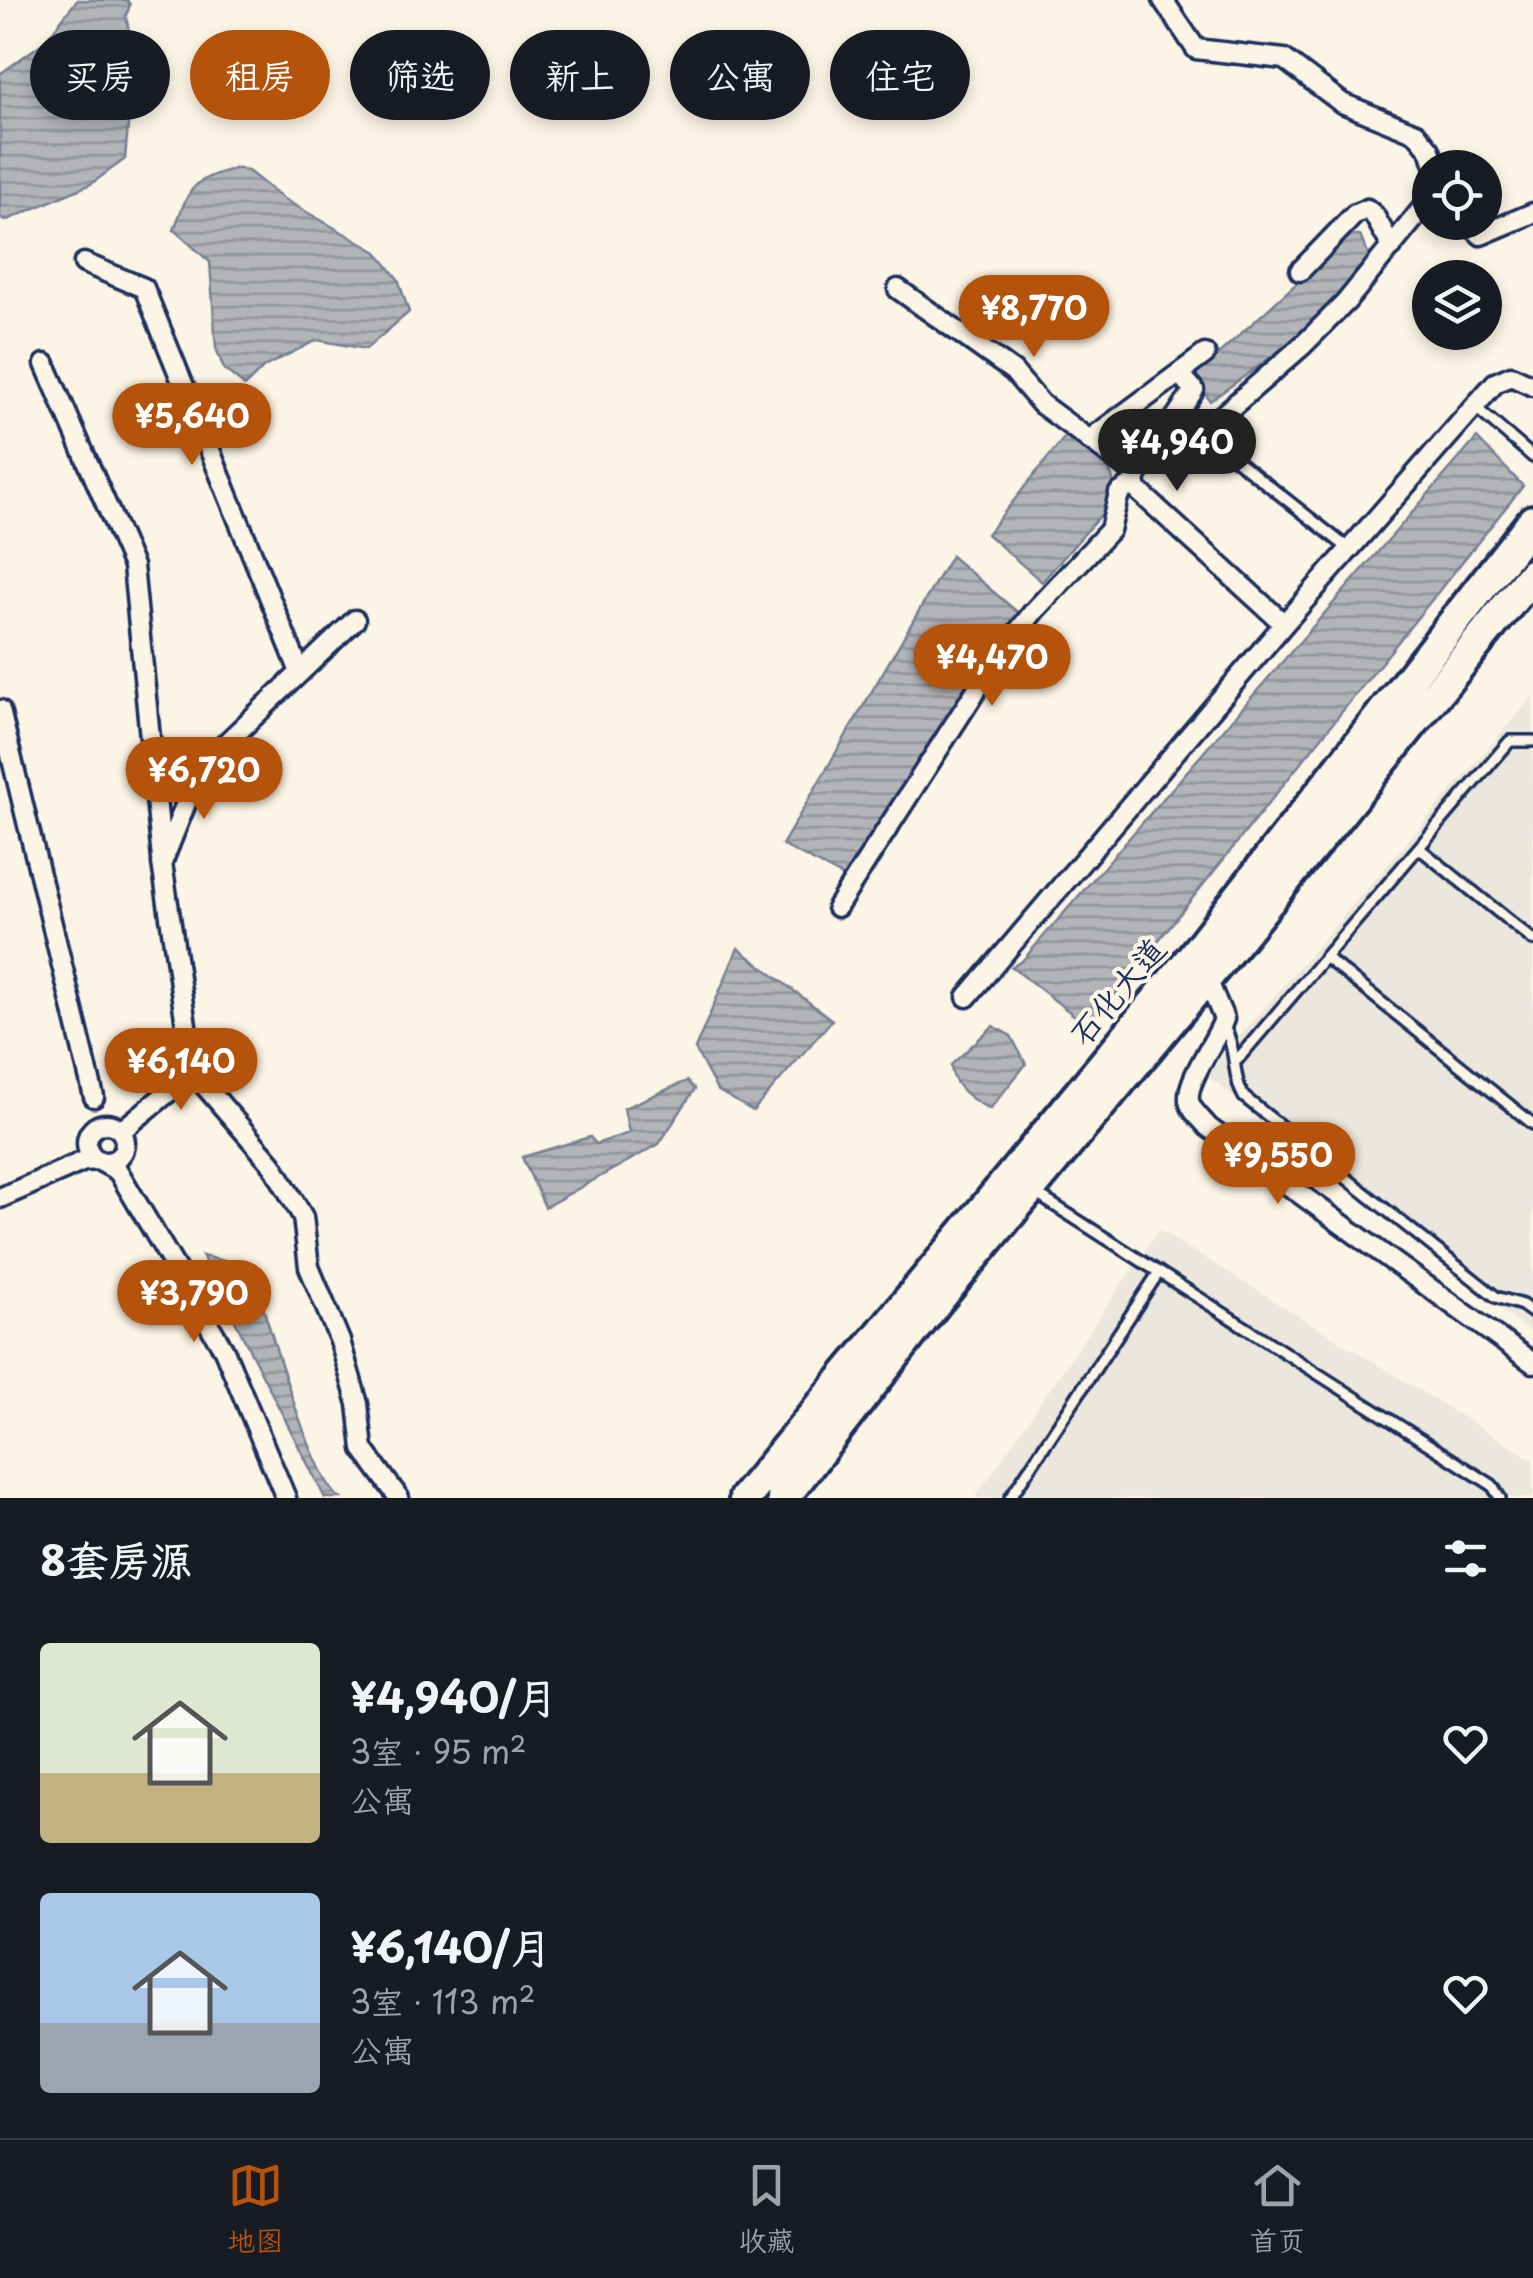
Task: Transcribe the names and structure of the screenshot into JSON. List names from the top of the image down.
{
  "streets": {
    "main road": ["石化大道"]
  },
  "page": {
    "chip": [
      "买房",
      "租房",
      "筛选",
      "新上",
      "公寓",
      "住宅"
    ],
    "price": [
      "¥8,770",
      "¥5,640",
      "¥4,940",
      "¥4,470",
      "¥6,720",
      "¥6,140",
      "¥9,550",
      "¥3,790"
    ],
    "heading": "8套房源",
    "list": [
      {
        "name": "¥4,940/月",
        "note": "3室 · 95 m² · 公寓"
      },
      {
        "name": "¥6,140/月",
        "note": "3室 · 113 m² · 公寓"
      }
    ],
    "tabs": ["地图", "收藏", "首页"]
  }
}
